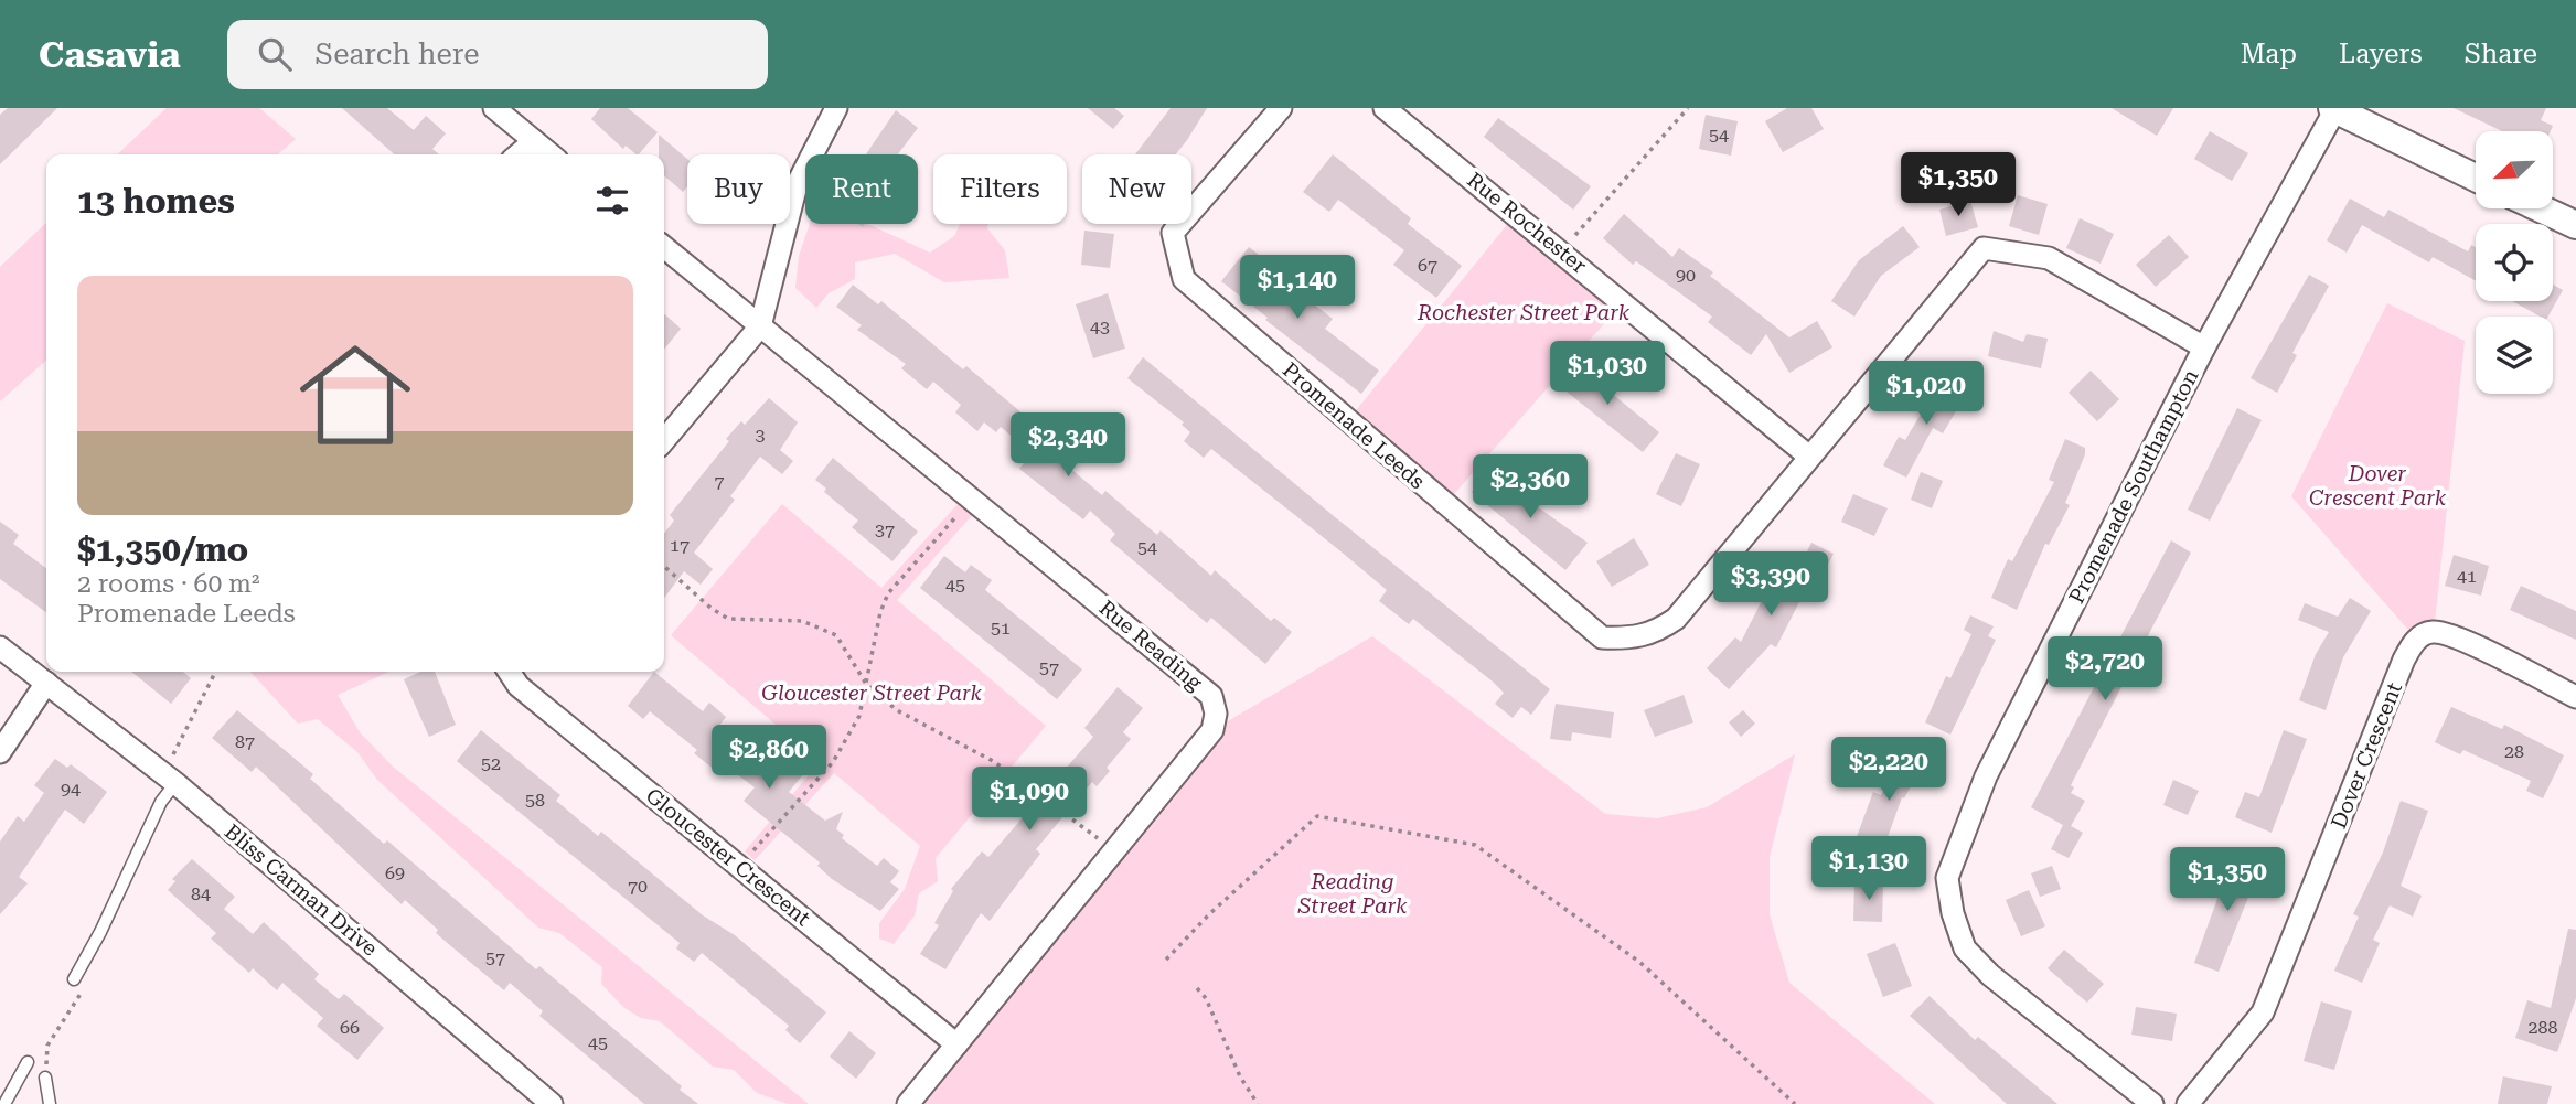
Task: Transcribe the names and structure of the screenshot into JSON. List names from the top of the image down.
{
  "streets": {
    "street": [
      "Rue Rochester",
      "Promenade Leeds",
      "Promenade Southampton",
      "Rue Reading",
      "Dover Crescent",
      "Gloucester Crescent",
      "Bliss Carman Drive"
    ]
  },
  "crossings": [
    ["Rue Rochester", "Promenade Leeds"],
    ["Promenade Leeds", "Promenade Southampton"],
    ["Rue Reading", "Gloucester Crescent"]
  ],
  "parks": [
    "Rochester Street Park",
    "Dover Crescent Park",
    "Gloucester Street Park",
    "Reading Street Park"
  ],
  "house_numbers": [
    "54",
    "67",
    "90",
    "43",
    "3",
    "7",
    "37",
    "17",
    "54",
    "41",
    "45",
    "51",
    "57",
    "87",
    "28",
    "52",
    "94",
    "58",
    "69",
    "70",
    "84",
    "57",
    "66",
    "288",
    "45"
  ],
  "north": "bottom left",
  "page": {
    "header": "Casavia",
    "search": "Search here",
    "nav": ["Map", "Layers", "Share"],
    "price": [
      "$1,350",
      "$1,140",
      "$1,030",
      "$1,020",
      "$2,340",
      "$2,360",
      "$3,390",
      "$2,720",
      "$2,860",
      "$2,220",
      "$1,090",
      "$1,130",
      "$1,350"
    ],
    "chip": [
      "Buy",
      "Rent",
      "Filters",
      "New"
    ],
    "heading": "13 homes",
    "list": [
      {
        "name": "$1,350/mo",
        "note": "2 rooms · 60 m² · Promenade Leeds"
      }
    ]
  }
}
